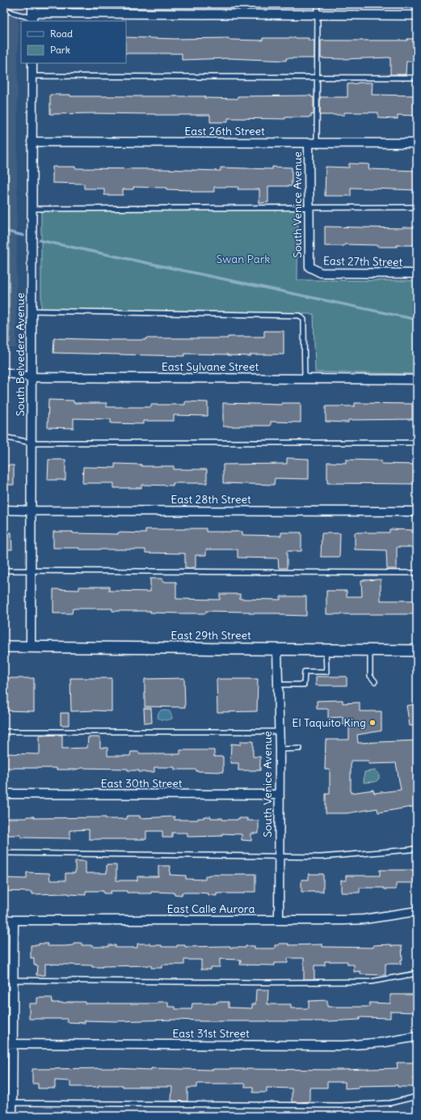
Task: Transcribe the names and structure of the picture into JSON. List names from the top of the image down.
{
  "streets": {
    "street": [
      "East 26th Street",
      "South Venice Avenue",
      "East 27th Street",
      "South Belvedere Avenue",
      "East Sylvane Street",
      "East 28th Street",
      "East 29th Street",
      "East 30th Street",
      "East Calle Aurora",
      "East 31st Street"
    ]
  },
  "crossings": [
    ["East 26th Street", "South Venice Avenue"],
    ["East 26th Street", "South Belvedere Avenue"],
    ["South Venice Avenue", "East 27th Street"],
    ["South Venice Avenue", "East 29th Street"],
    ["South Venice Avenue", "East 30th Street"],
    ["South Venice Avenue", "East Calle Aurora"],
    ["South Belvedere Avenue", "East Sylvane Street"],
    ["South Belvedere Avenue", "East 28th Street"],
    ["South Belvedere Avenue", "East 29th Street"]
  ],
  "parks": ["Swan Park"],
  "places": ["El Taquito King"],
  "legend": ["Road", "Park"]
}
